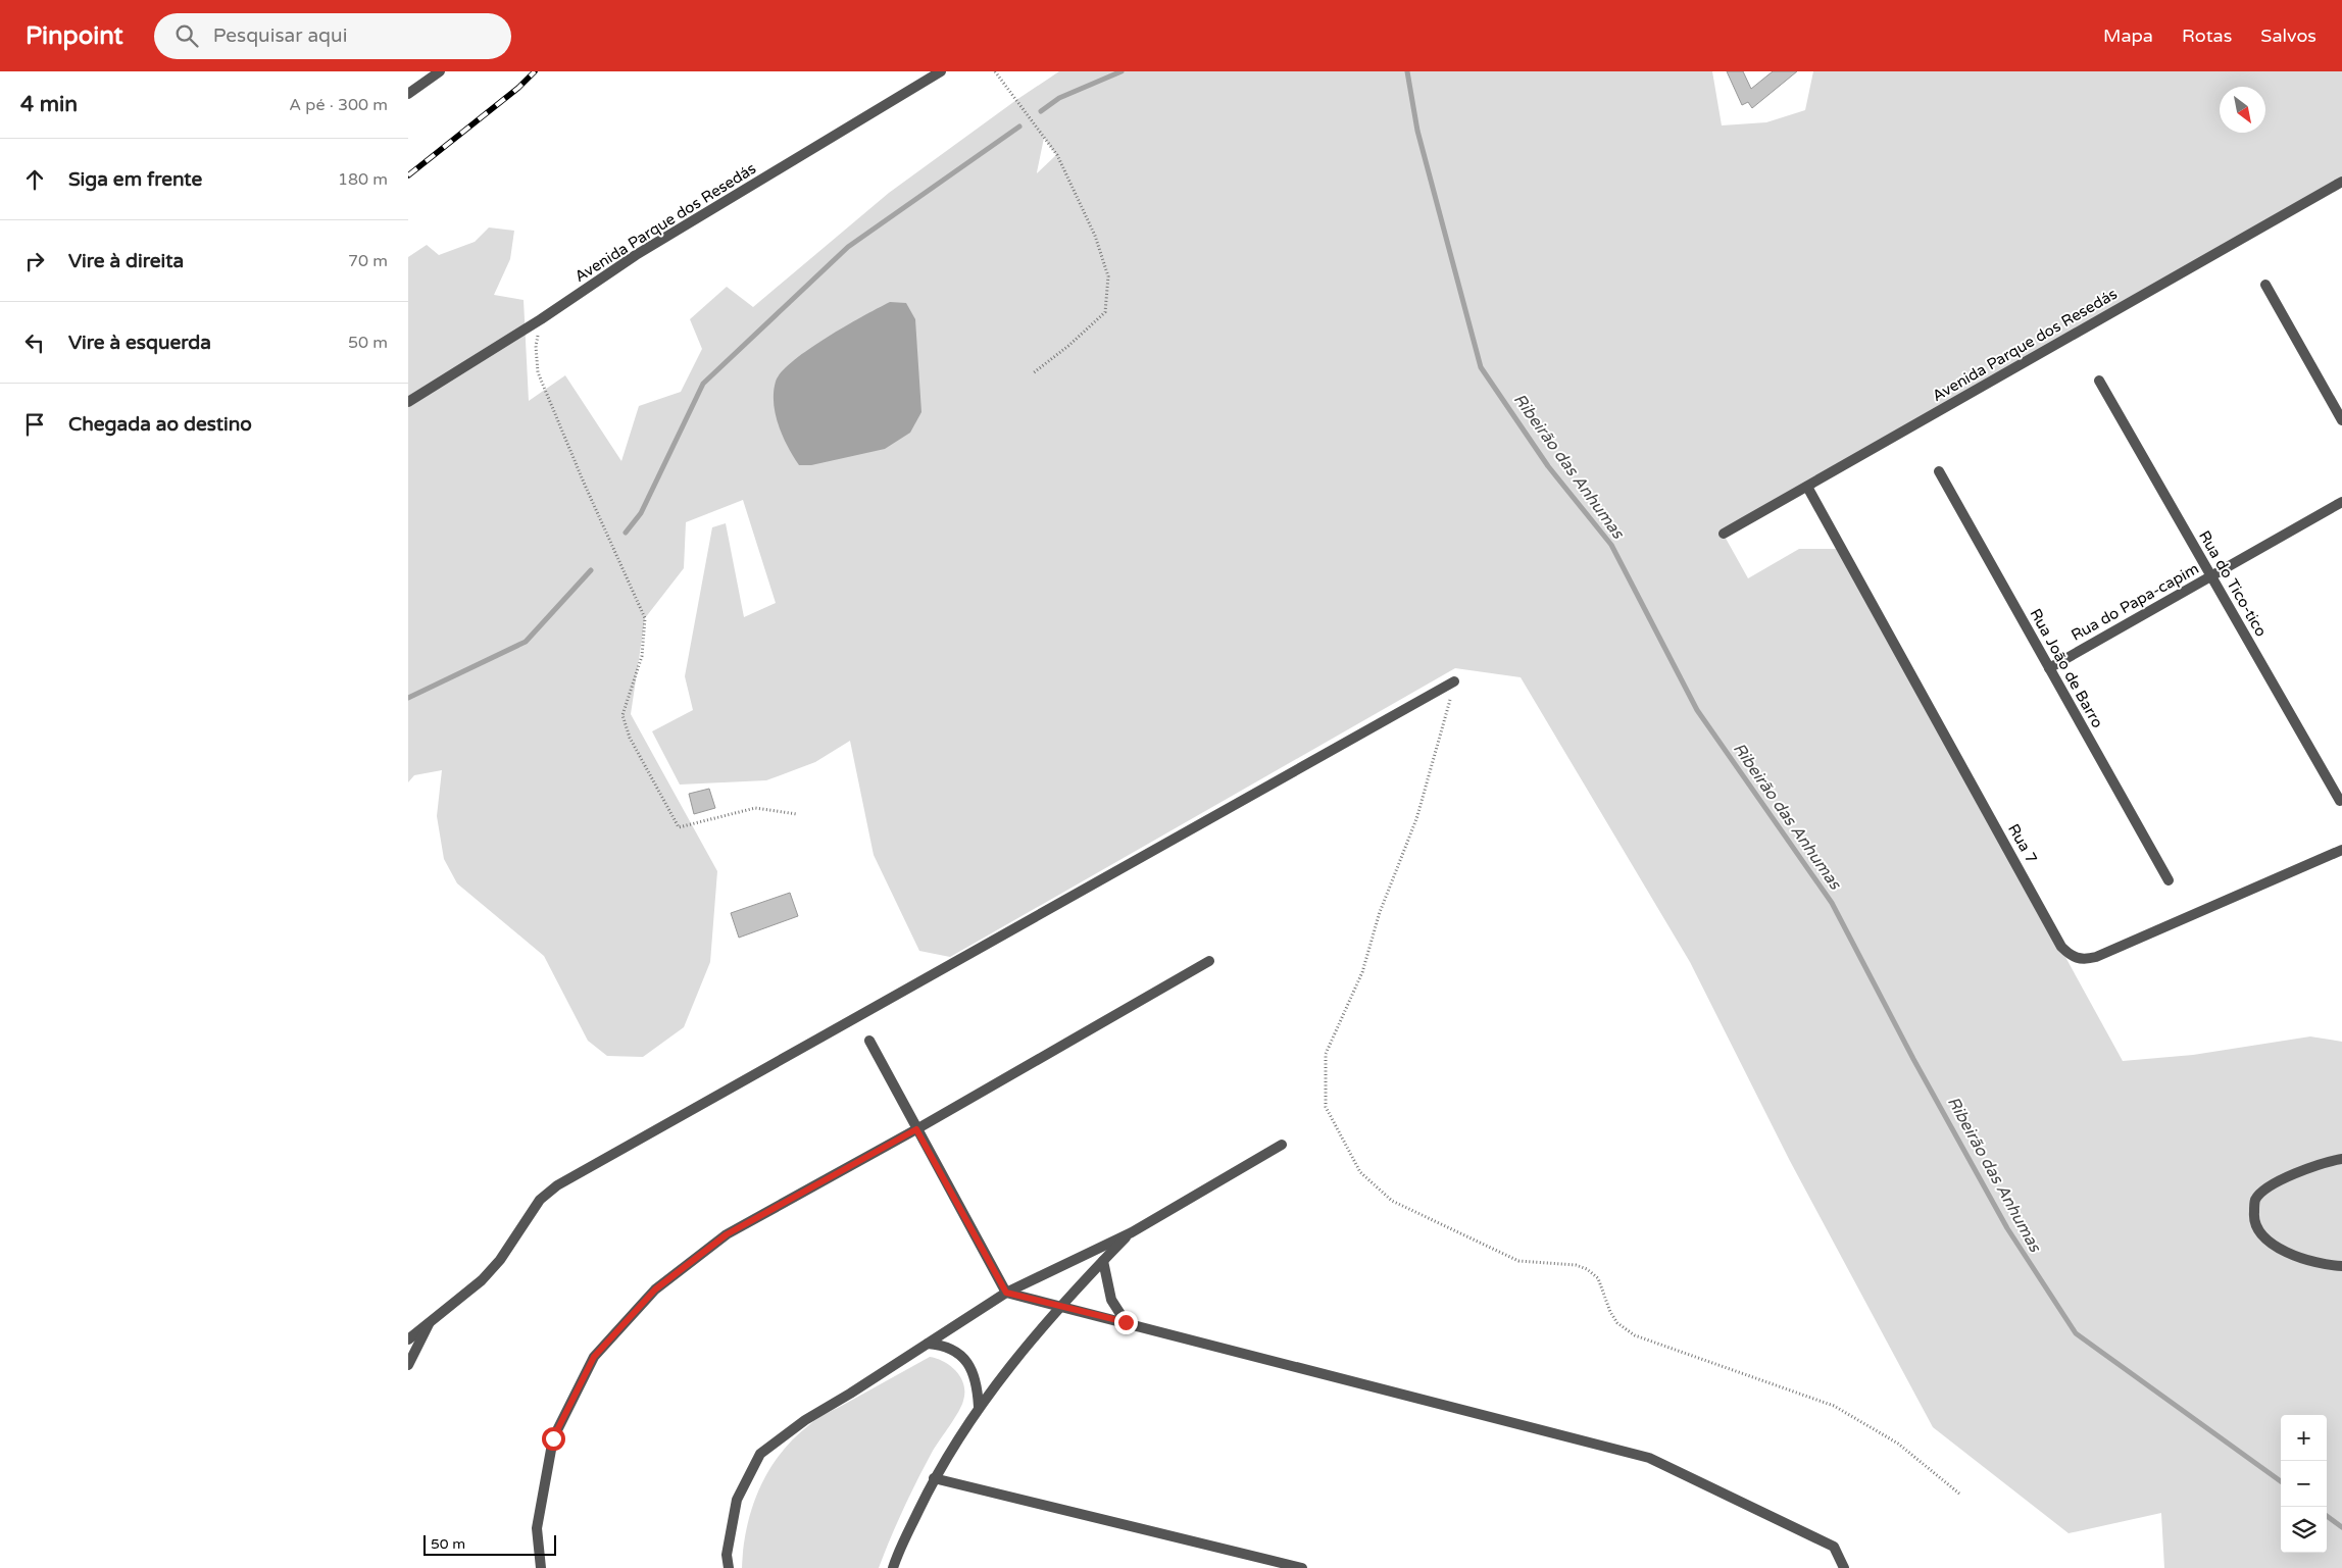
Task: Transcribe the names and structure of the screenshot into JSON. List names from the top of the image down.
{
  "streets": {
    "street": [
      "Avenida Parque dos Resedás",
      "Rua do Tico-tico",
      "Rua do Papa-capim",
      "Rua João de Barro",
      "Rua 7"
    ]
  },
  "crossings": [
    ["Avenida Parque dos Resedás", "Rua 7"],
    ["Rua do Tico-tico", "Rua do Papa-capim"],
    ["Rua do Papa-capim", "Rua João de Barro"]
  ],
  "water": ["Ribeirão das Anhumas"],
  "scale_bar": "50 m",
  "north": "bottom right",
  "page": {
    "header": "Pinpoint",
    "search": "Pesquisar aqui",
    "nav": ["Mapa", "Rotas", "Salvos"],
    "heading": ["4 min", "A pé · 300 m"],
    "list": [
      ["Siga em frente", "180 m"],
      ["Vire à direita", "70 m"],
      ["Vire à esquerda", "50 m"],
      "Chegada ao destino"
    ],
    "map_buttons": ["+", "−"],
    "scale": "50 m"
  }
}
